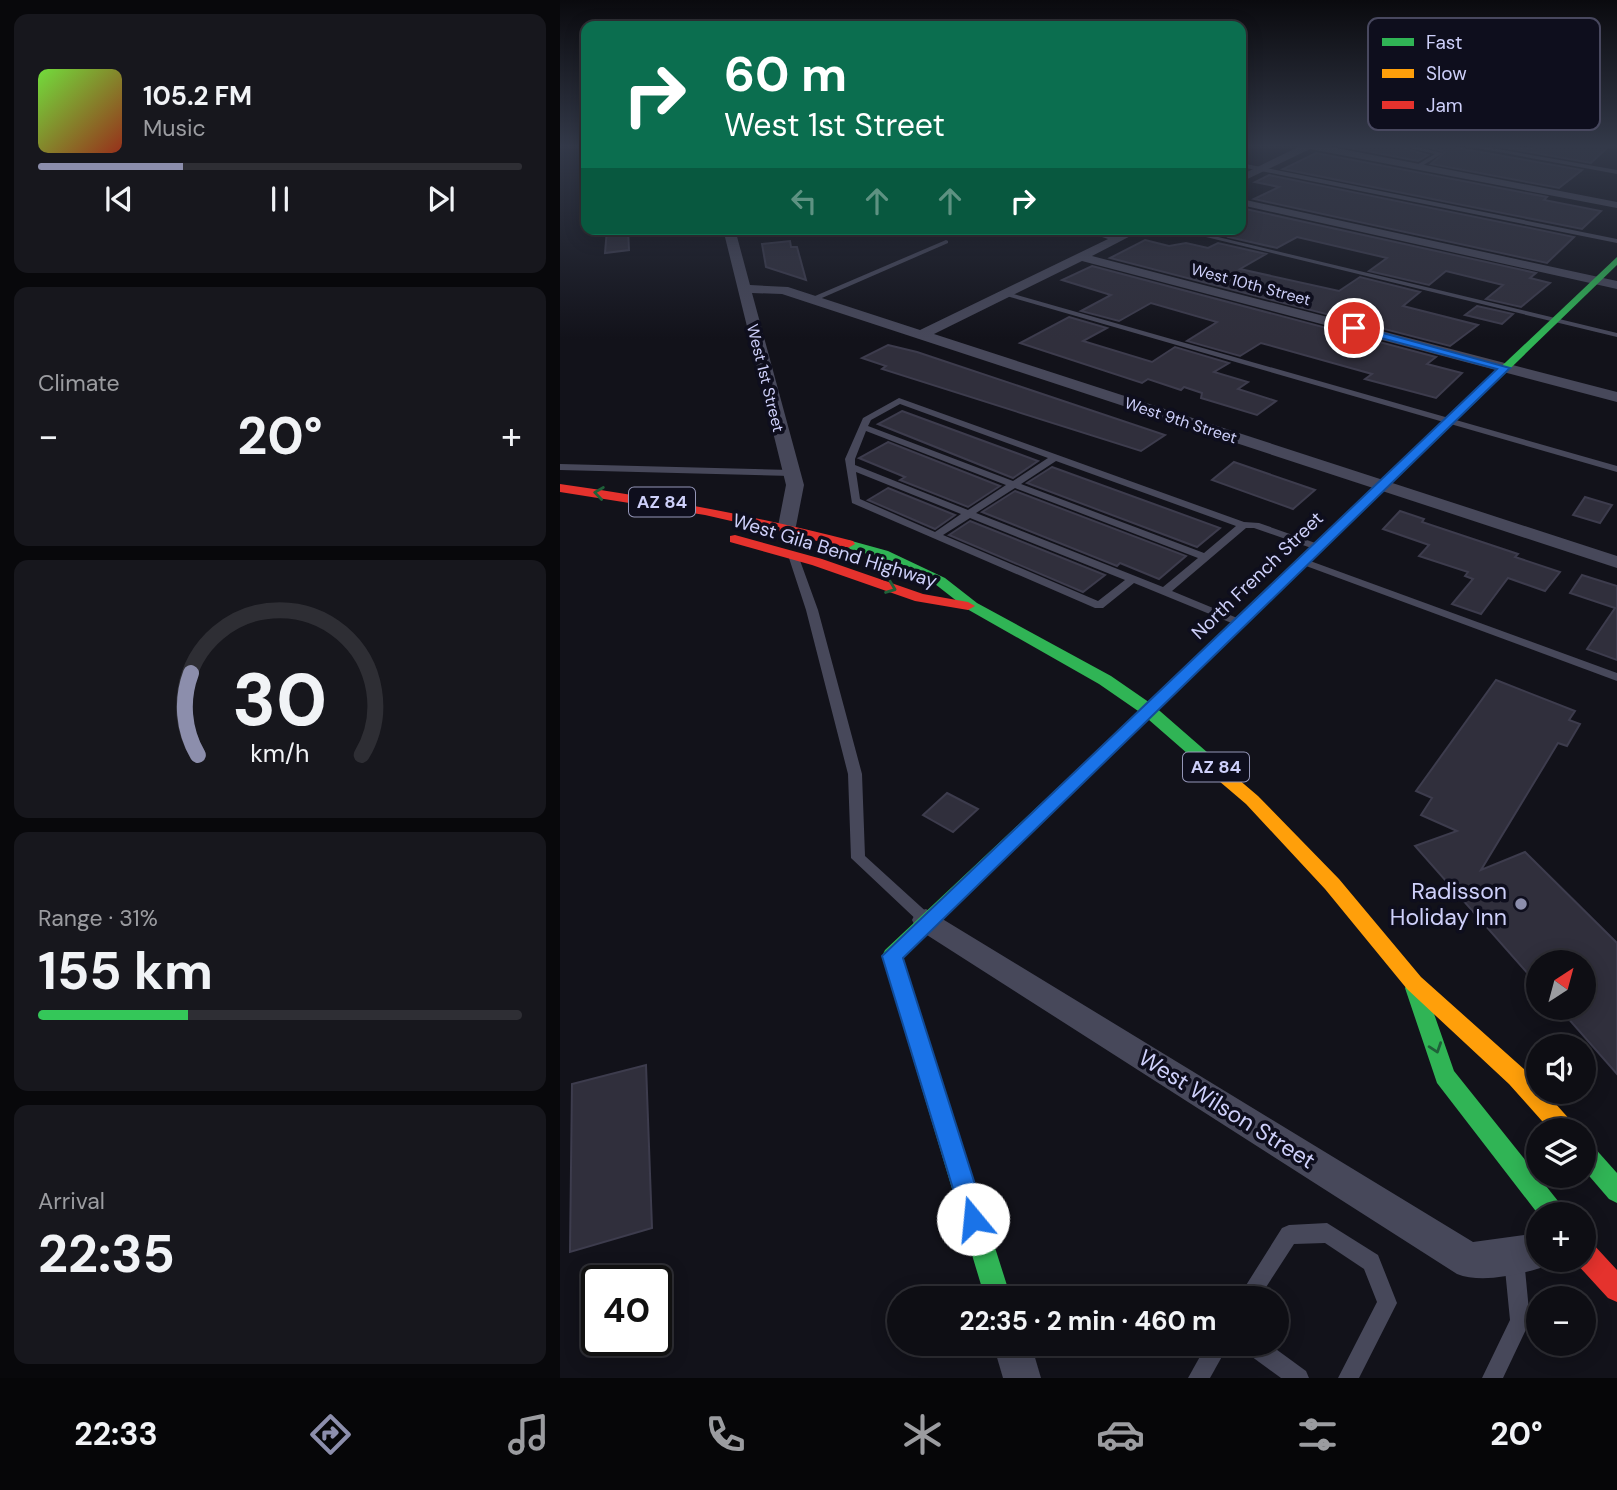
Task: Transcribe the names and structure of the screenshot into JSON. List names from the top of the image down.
{
  "streets": {
    "street": [
      "West 10th Street",
      "West 1st Street",
      "West 9th Street",
      "AZ 84",
      "West Gila Bend Highway",
      "North French Street",
      "West Wilson Street"
    ]
  },
  "crossings": [
    ["West 10th Street", "North French Street"],
    ["West 1st Street", "West 9th Street"],
    ["West 1st Street", "West Gila Bend Highway"],
    ["West 9th Street", "North French Street"],
    ["West Gila Bend Highway", "North French Street"],
    ["North French Street", "West Wilson Street"]
  ],
  "places": ["Radisson Holiday Inn"],
  "legend": ["Fast", "Slow", "Jam"],
  "north": "top right",
  "page": {
    "turn": ["60 m", "West 1st Street"],
    "song": ["105.2 FM", "Music"],
    "tile": [
      "Climate",
      ["Range · 31%", "155 km"],
      ["Arrival", "22:35"]
    ],
    "heat": ["−", "20°", "+"],
    "map_buttons": ["+", "−"],
    "limit": "40",
    "trip": "22:35 · 2 min · 460 m",
    "tabs": ["22:33", "20°"],
    "gauge": ["30", "km/h"]
  }
}
